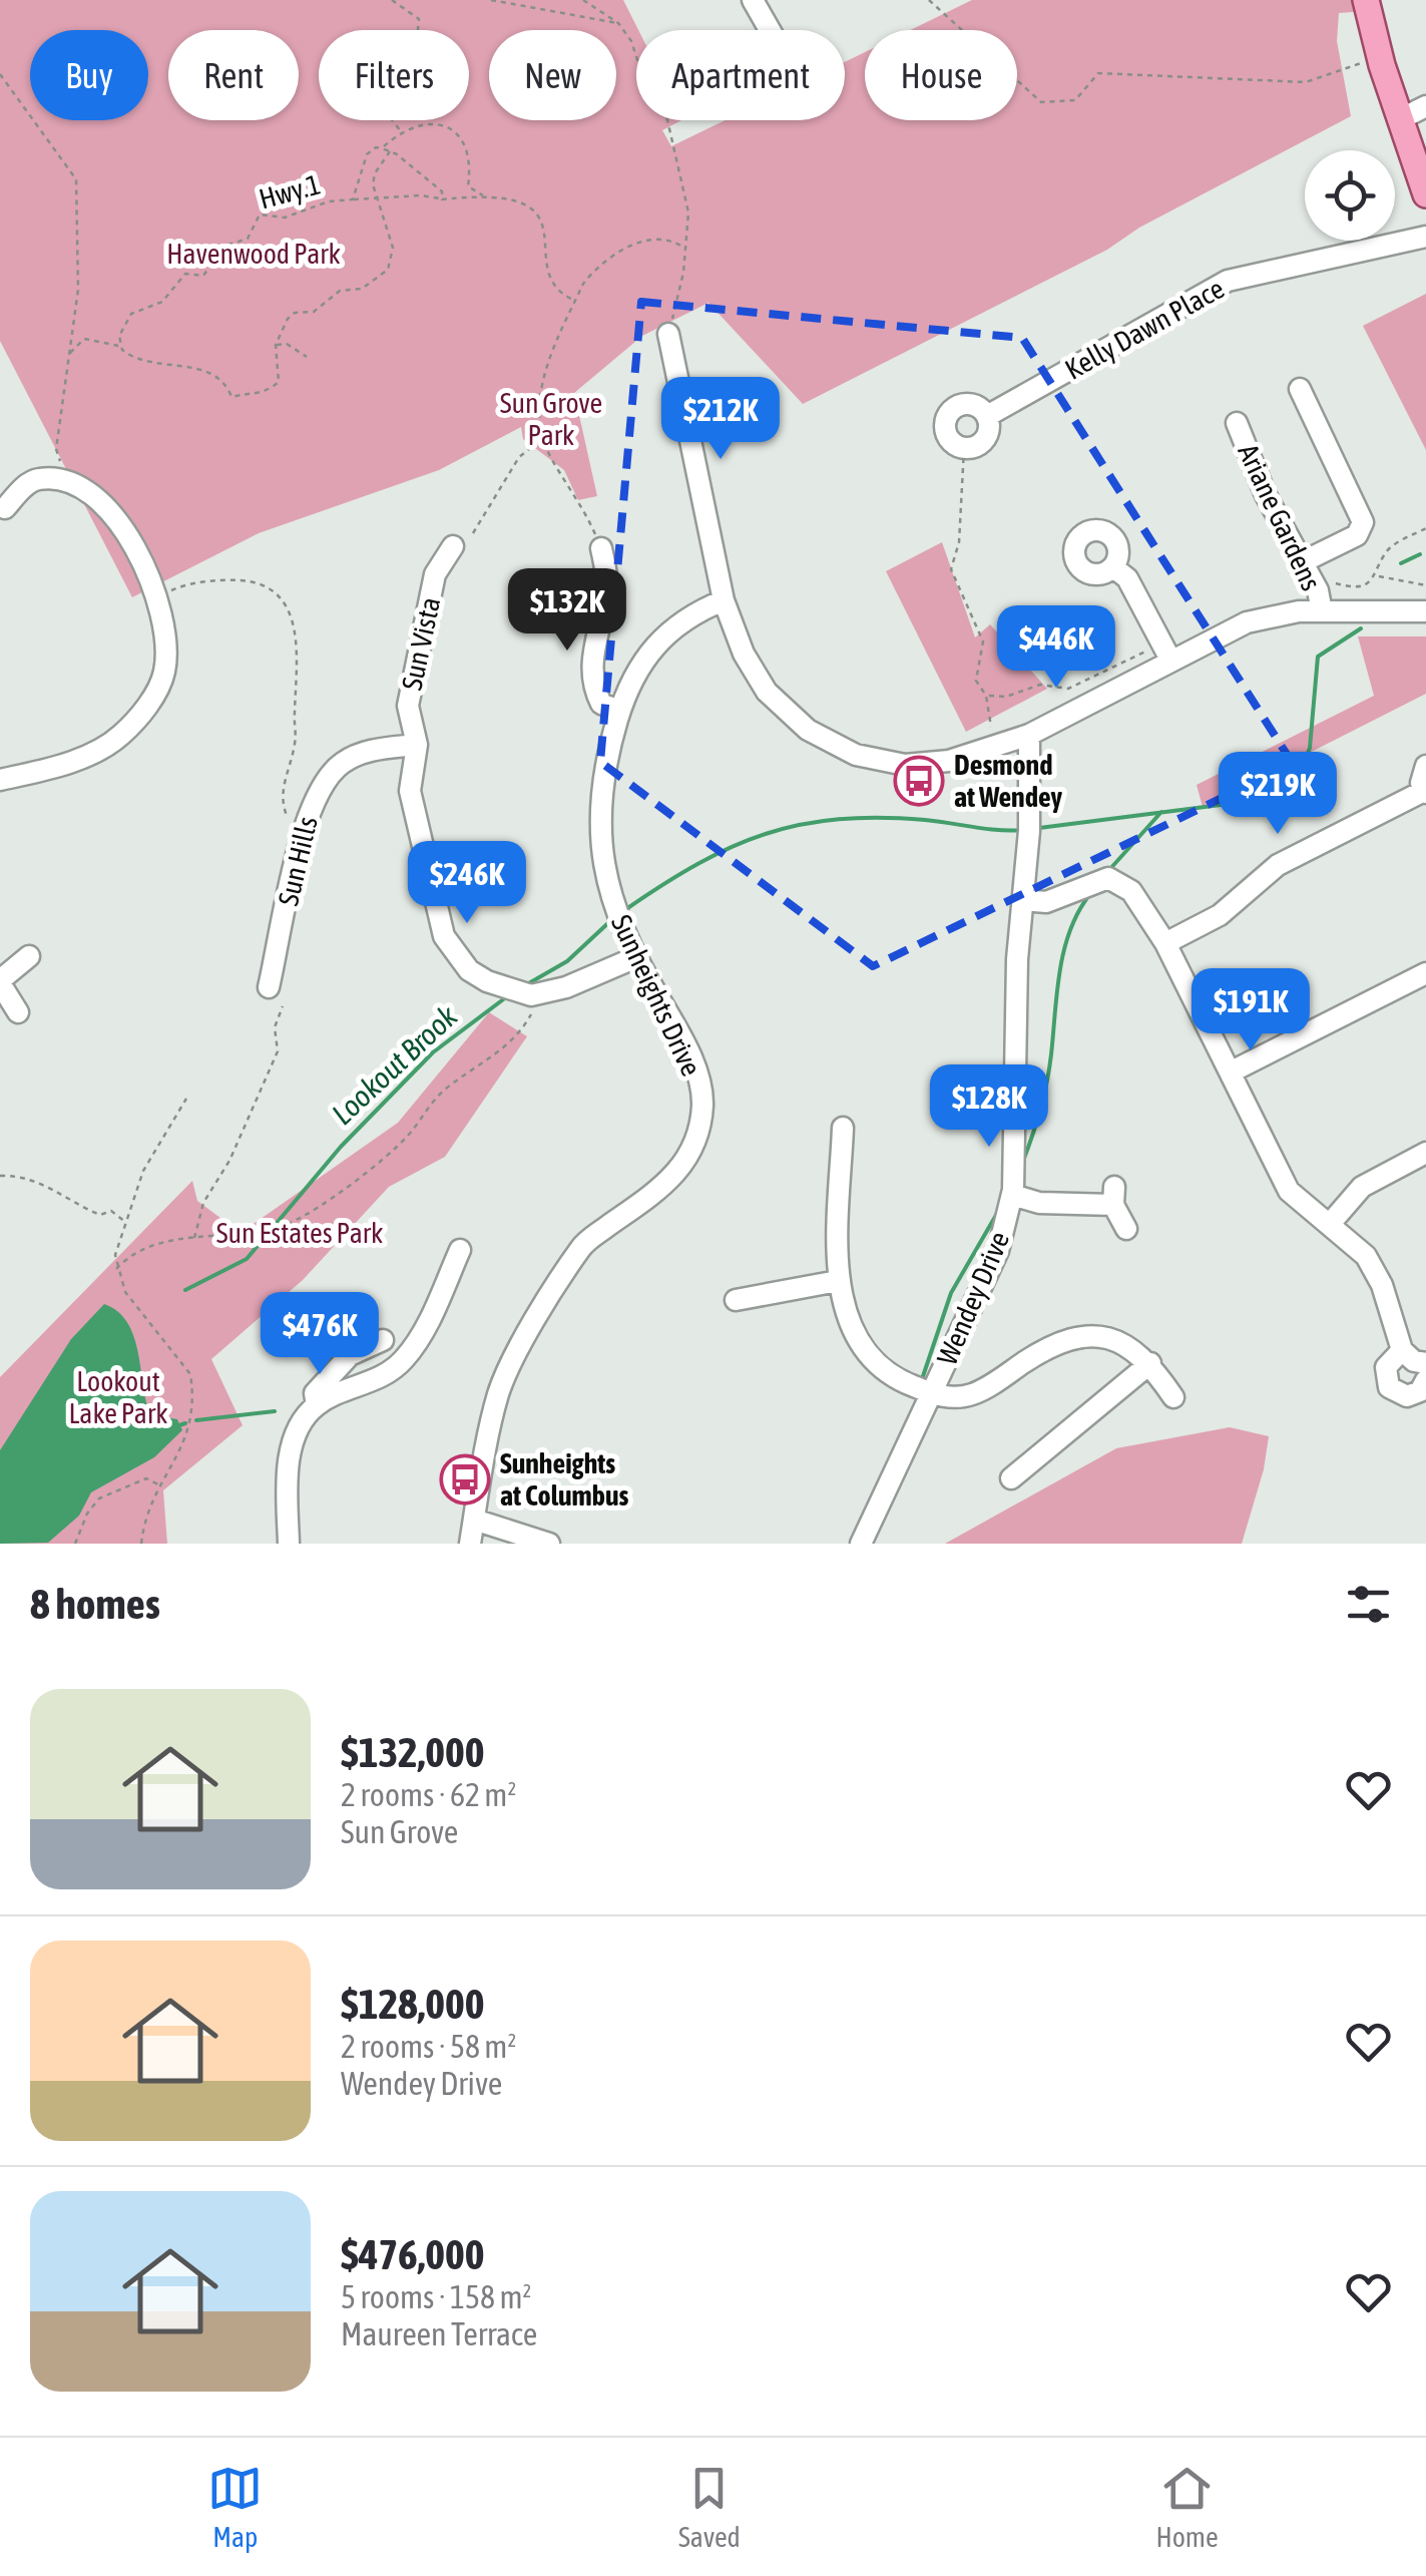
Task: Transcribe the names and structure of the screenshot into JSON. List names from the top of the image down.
{
  "streets": {
    "street": [
      "Kelly Dawn Place",
      "Ariane Gardens",
      "Sun Vista",
      "Sun Hills",
      "Sunheights Drive",
      "Wendey Drive"
    ],
    "path": ["Hwy.1"]
  },
  "crossings": [
    ["Sun Vista", "Sun Hills"],
    ["Sun Vista", "Sunheights Drive"]
  ],
  "water": ["Lookout Brook"],
  "parks": [
    "Havenwood Park",
    "Sun Grove Park",
    "Sun Estates Park",
    "Lookout Lake Park"
  ],
  "places": {
    "bus stop": ["Desmond at Wendey", "Sunheights at Columbus"]
  },
  "page": {
    "chip": [
      "Buy",
      "Rent",
      "Filters",
      "New",
      "Apartment",
      "House"
    ],
    "price": [
      "$212K",
      "$132K",
      "$446K",
      "$219K",
      "$246K",
      "$191K",
      "$128K",
      "$476K"
    ],
    "heading": "8 homes",
    "list": [
      {
        "name": "$132,000",
        "note": "2 rooms · 62 m² · Sun Grove"
      },
      {
        "name": "$128,000",
        "note": "2 rooms · 58 m² · Wendey Drive"
      },
      {
        "name": "$476,000",
        "note": "5 rooms · 158 m² · Maureen Terrace"
      }
    ],
    "tabs": ["Map", "Saved", "Home"]
  }
}
